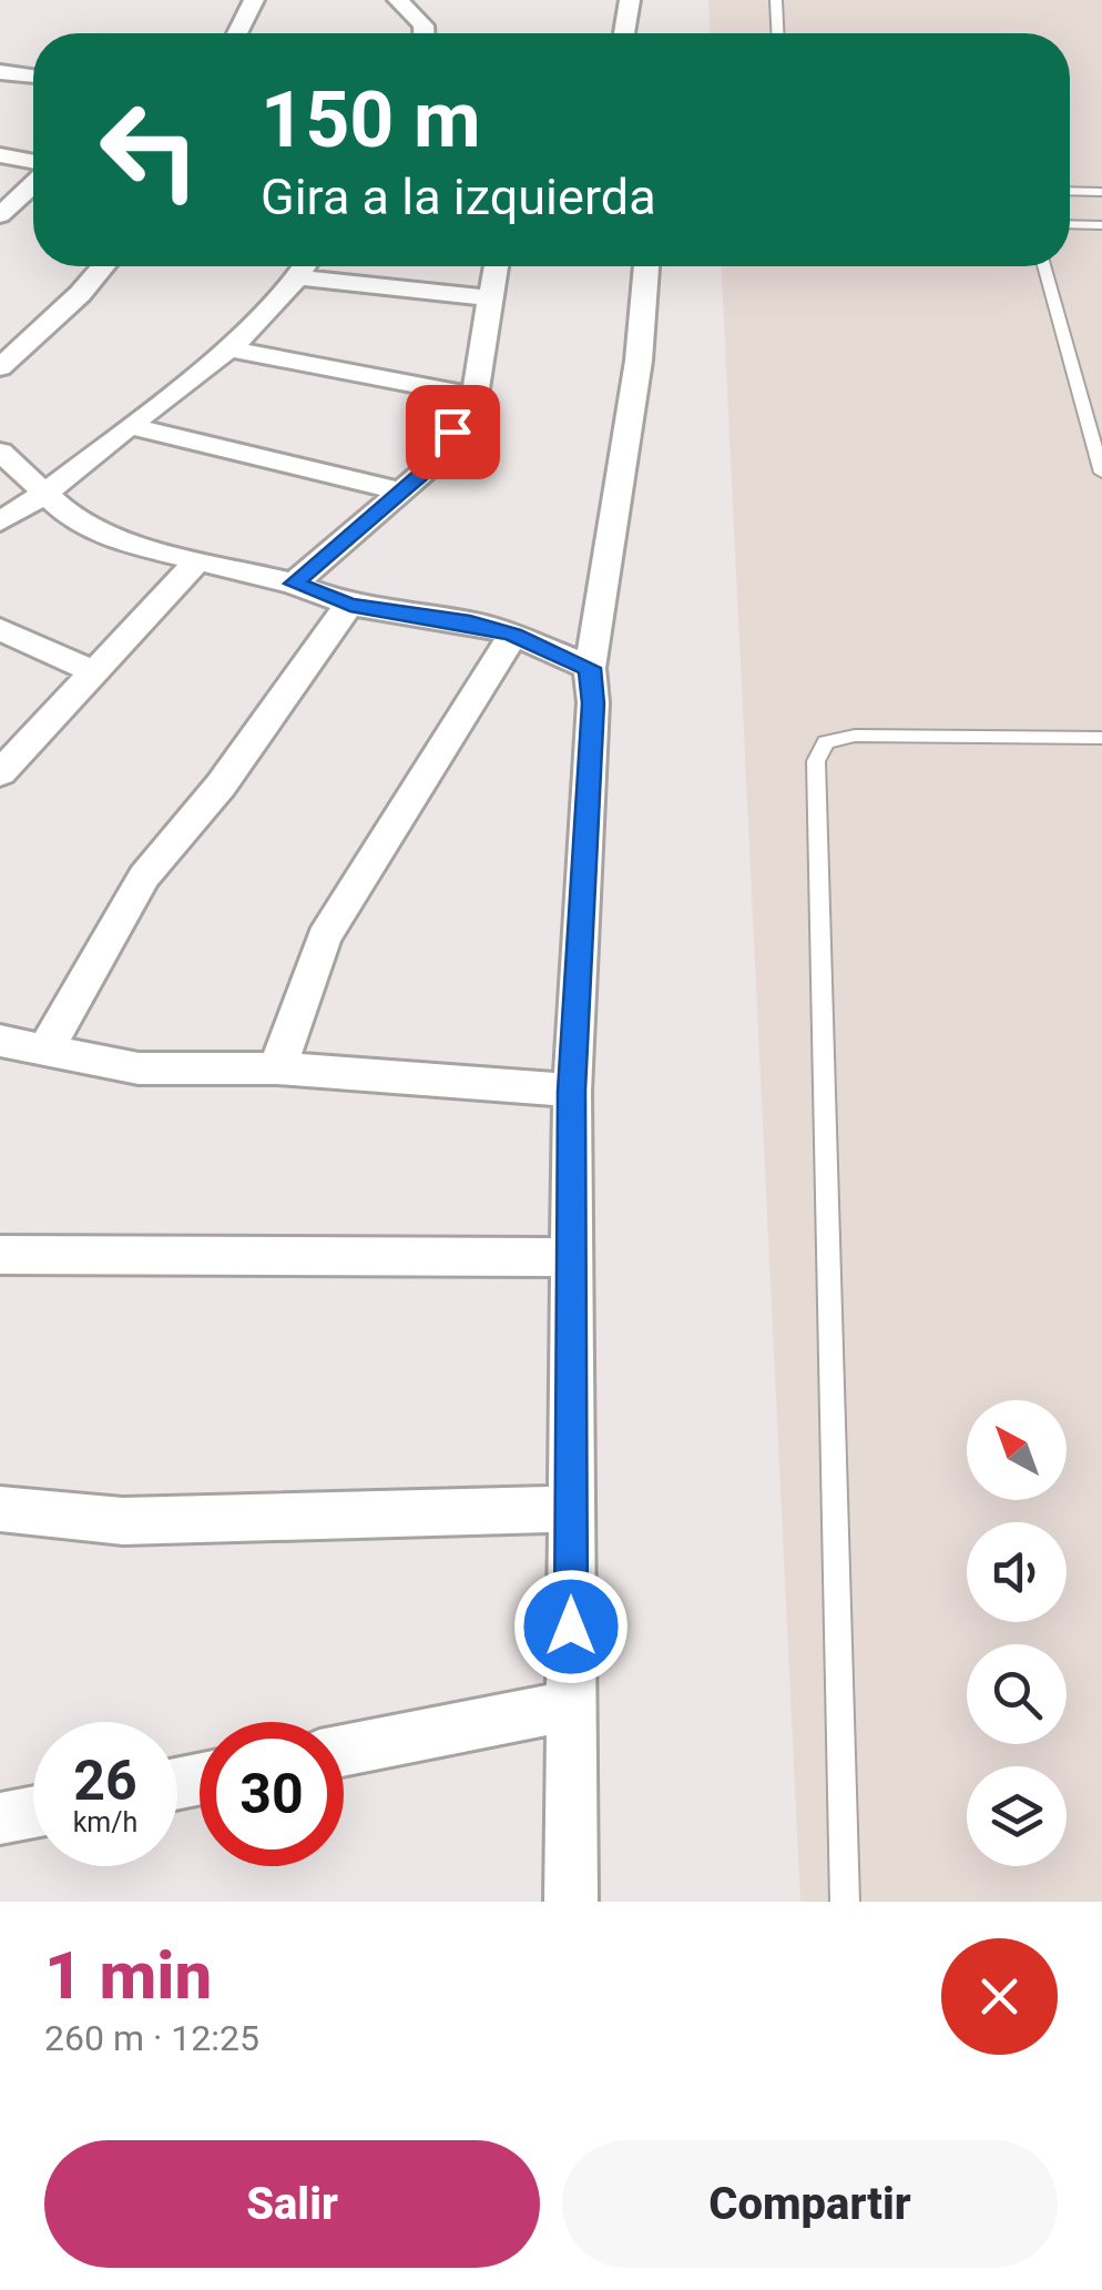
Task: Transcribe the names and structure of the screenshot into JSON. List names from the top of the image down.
{
  "north": "top left",
  "page": {
    "turn": ["150 m", "Gira a la izquierda"],
    "speed": "26 km/h",
    "limit": "30",
    "heading": ["1 min", "260 m · 12:25"],
    "buttons": ["Salir", "Compartir"]
  }
}
